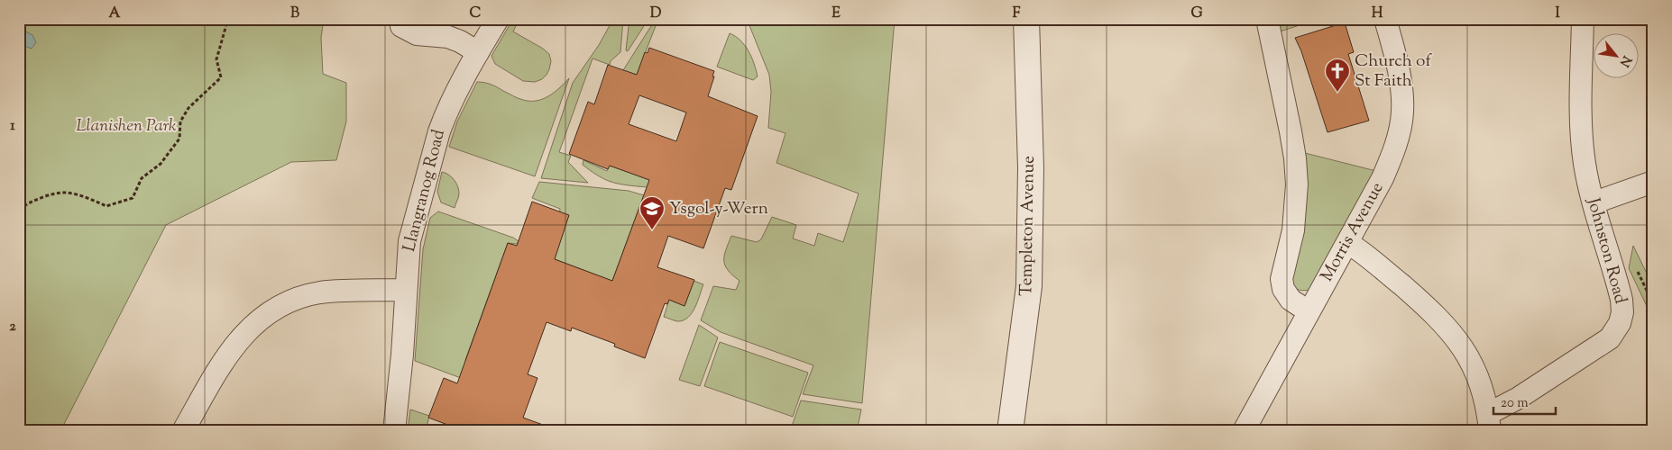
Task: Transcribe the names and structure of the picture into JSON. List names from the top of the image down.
{
  "streets": {
    "street": [
      "Llangranog Road",
      "Templeton Avenue",
      "Morris Avenue",
      "Johnston Road"
    ]
  },
  "parks": ["Llanishen Park"],
  "places": {
    "church": ["Church of St Faith"],
    "school or university": ["Ysgol-y-Wern"]
  },
  "scale_bar": "20 m",
  "north": "bottom right",
  "grid": {
    "columns": [
      "A",
      "B",
      "C",
      "D",
      "E",
      "F",
      "G",
      "H",
      "I"
    ],
    "rows": ["1", "2"]
  }
}
